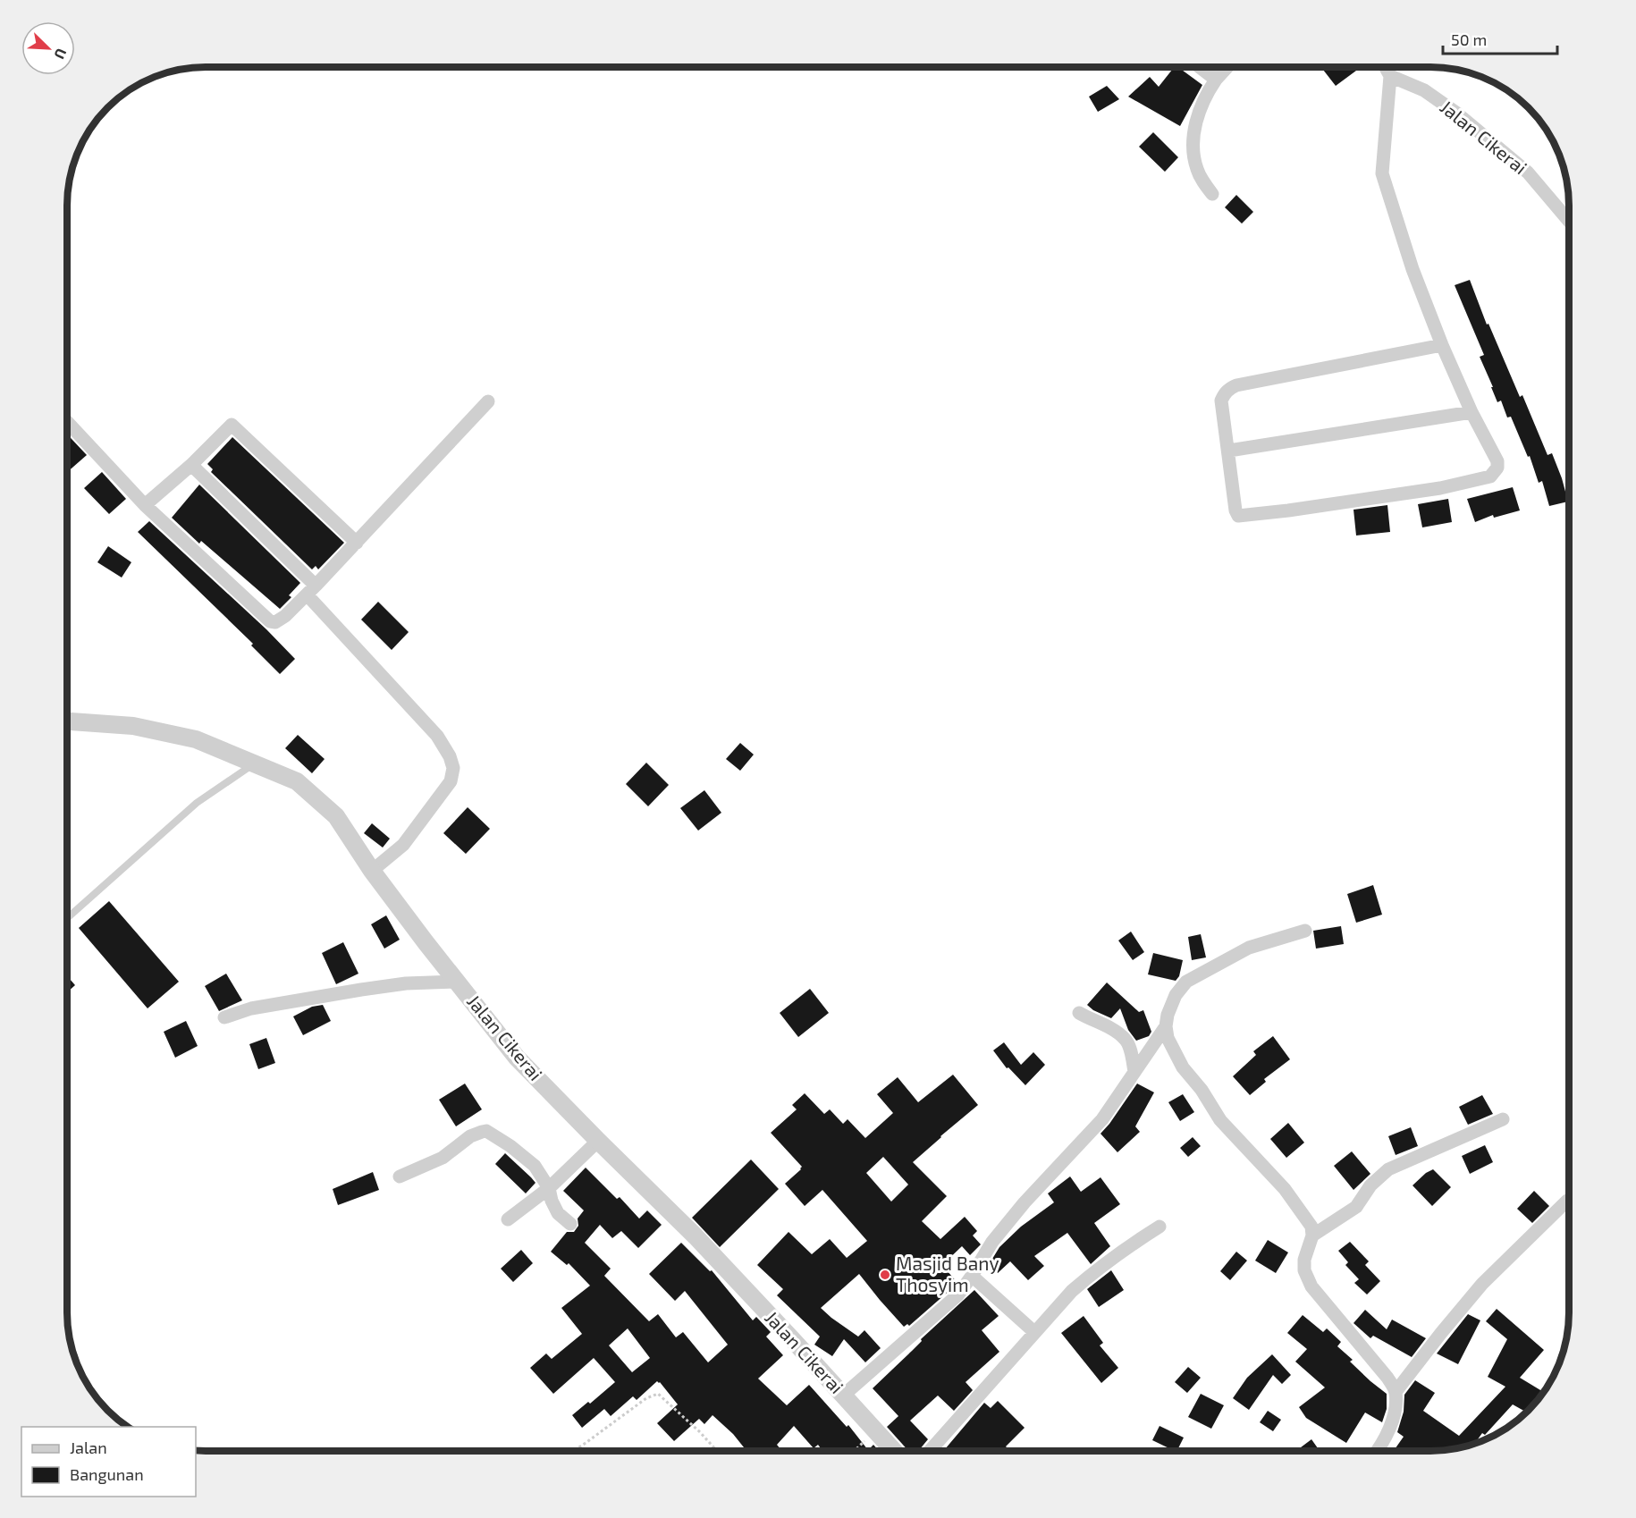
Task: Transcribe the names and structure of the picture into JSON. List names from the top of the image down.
{
  "streets": {
    "street": ["Jalan Cikerai"]
  },
  "places": ["Masjid Bany Thosyim"],
  "legend": ["Jalan", "Bangunan"],
  "scale_bar": "50 m",
  "north": "bottom right"
}
